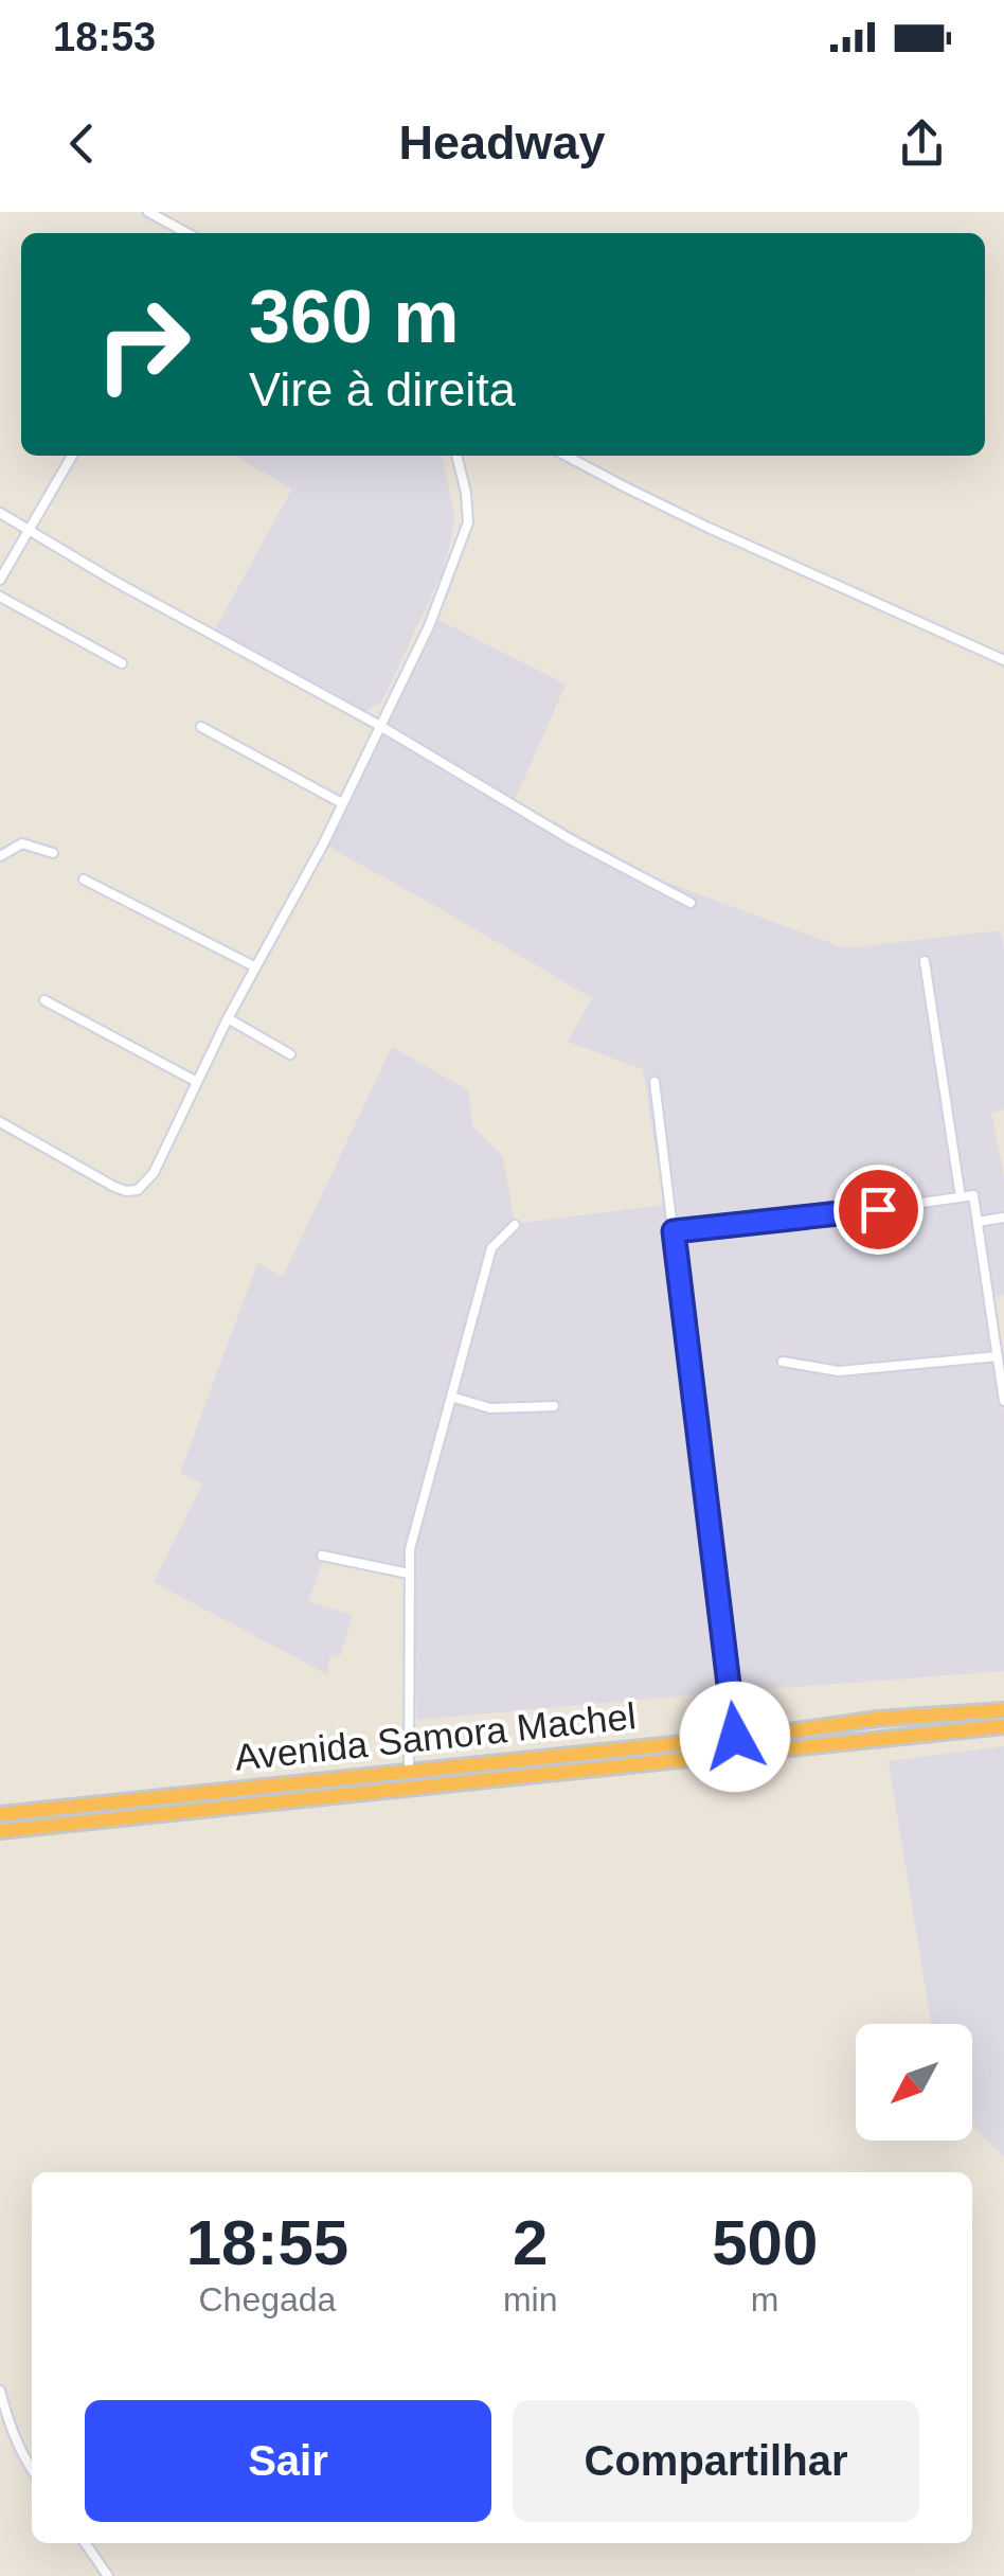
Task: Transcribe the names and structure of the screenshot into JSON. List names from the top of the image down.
{
  "streets": {
    "highway": ["Avenida Samora Machel"]
  },
  "north": "bottom left",
  "page": {
    "status": "18:53",
    "header": "Headway",
    "turn": ["360 m", "Vire à direita"],
    "eta": [
      "18:55",
      "Chegada",
      "2",
      "min",
      "500",
      "m"
    ],
    "buttons": ["Sair", "Compartilhar"]
  }
}
